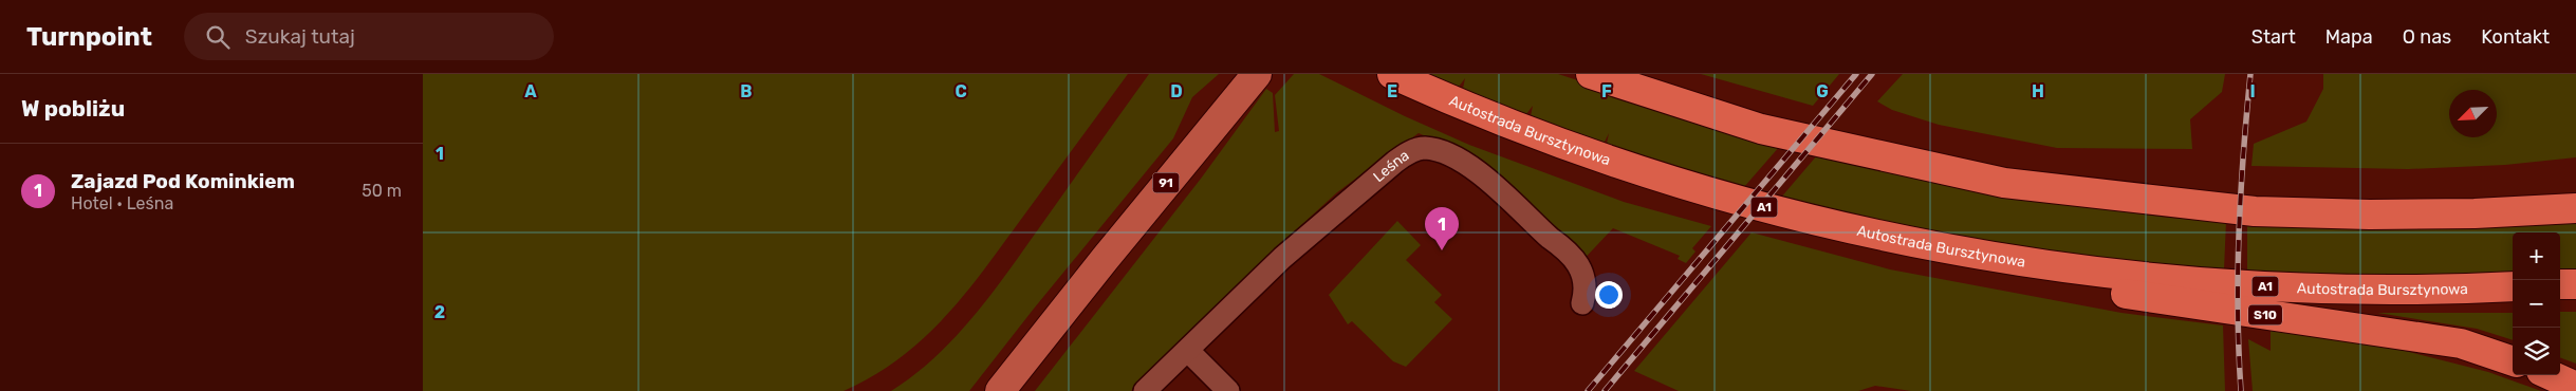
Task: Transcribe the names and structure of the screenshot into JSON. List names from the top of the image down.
{
  "streets": {
    "highway": ["Autostrada Bursztynowa", "A1", "S10"],
    "main road": ["91"],
    "street": ["Leśna"]
  },
  "crossings": [
    ["Autostrada Bursztynowa", "S10"]
  ],
  "north": "bottom left",
  "page": {
    "header": "Turnpoint",
    "search": "Szukaj tutaj",
    "nav": [
      "Start",
      "Mapa",
      "O nas",
      "Kontakt"
    ],
    "heading": "W pobliżu",
    "list": [
      {
        "mark": "1",
        "name": "Zajazd Pod Kominkiem",
        "note": "Hotel · Leśna",
        "value": "50 m"
      }
    ],
    "pins": "1",
    "map_buttons": ["+", "−"]
  },
  "grid": {
    "columns": [
      "A",
      "B",
      "C",
      "D",
      "E",
      "F",
      "G",
      "H",
      "I"
    ],
    "rows": ["1", "2"]
  }
}
